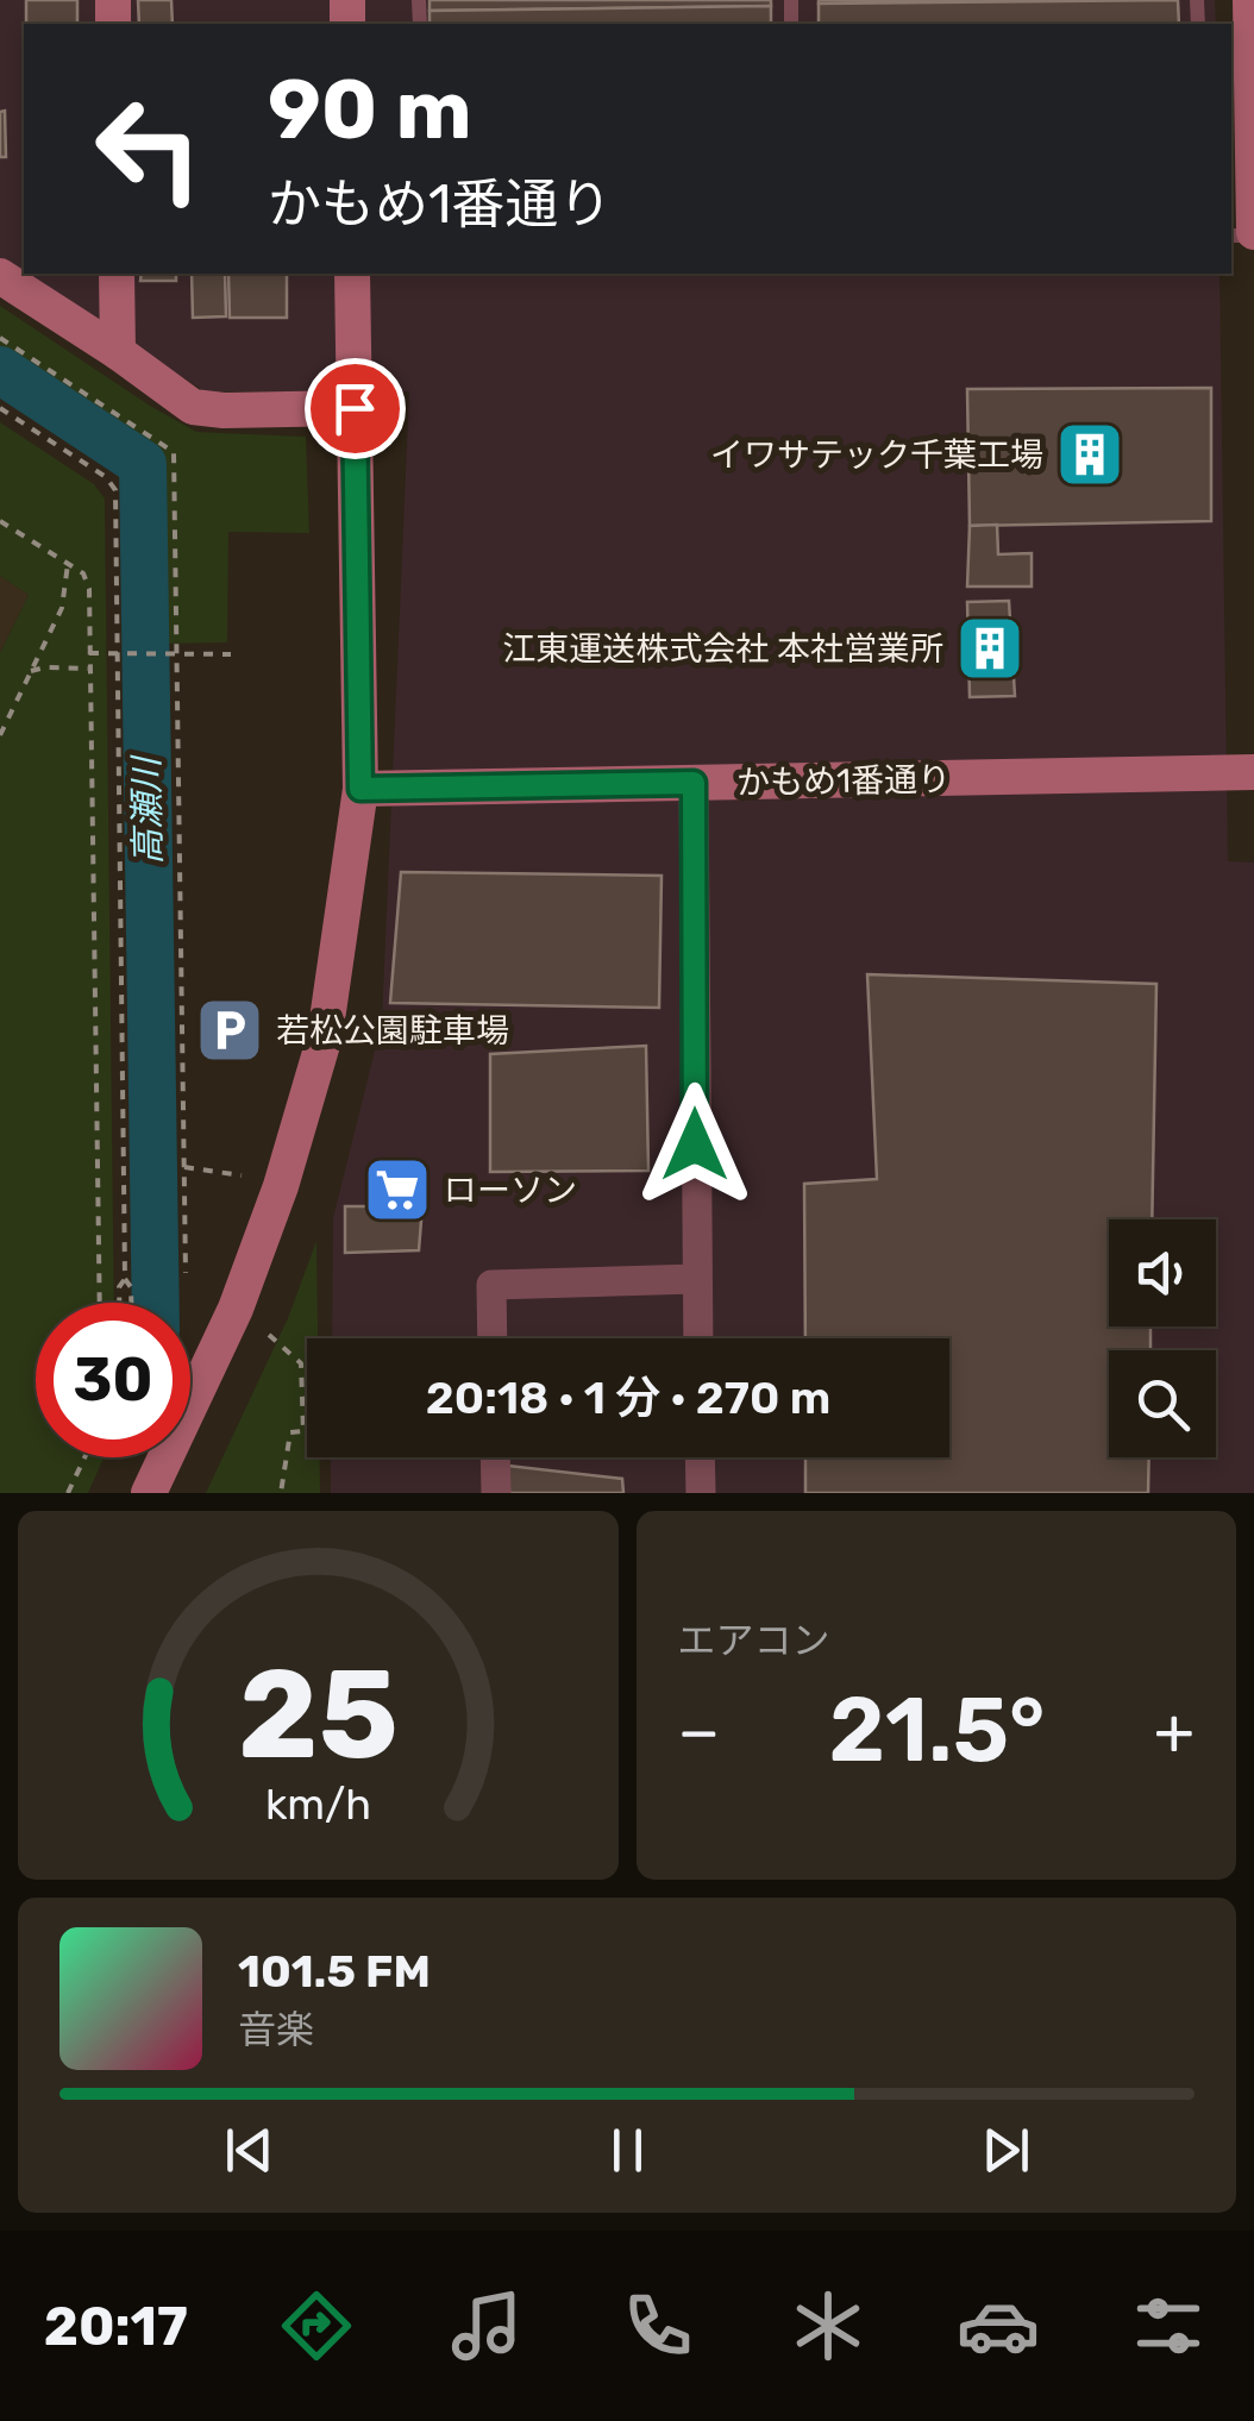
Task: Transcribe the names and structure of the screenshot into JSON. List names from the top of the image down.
{
  "streets": {
    "street": ["かもめ1番通り"]
  },
  "water": ["高瀬川"],
  "places": {
    "building": ["イワサテック千葉工場", "江東運送株式会社 本社営業所"],
    "parking": ["若松公園駐車場"],
    "supermarket": ["ローソン"]
  },
  "page": {
    "turn": ["90 m", "かもめ1番通り"],
    "limit": "30",
    "trip": "20:18 · 1 分 · 270 m",
    "tile": "エアコン",
    "heat": ["−", "21.5°", "+"],
    "song": ["101.5 FM", "音楽"],
    "tabs": "20:17",
    "gauge": ["25", "km/h"]
  }
}
